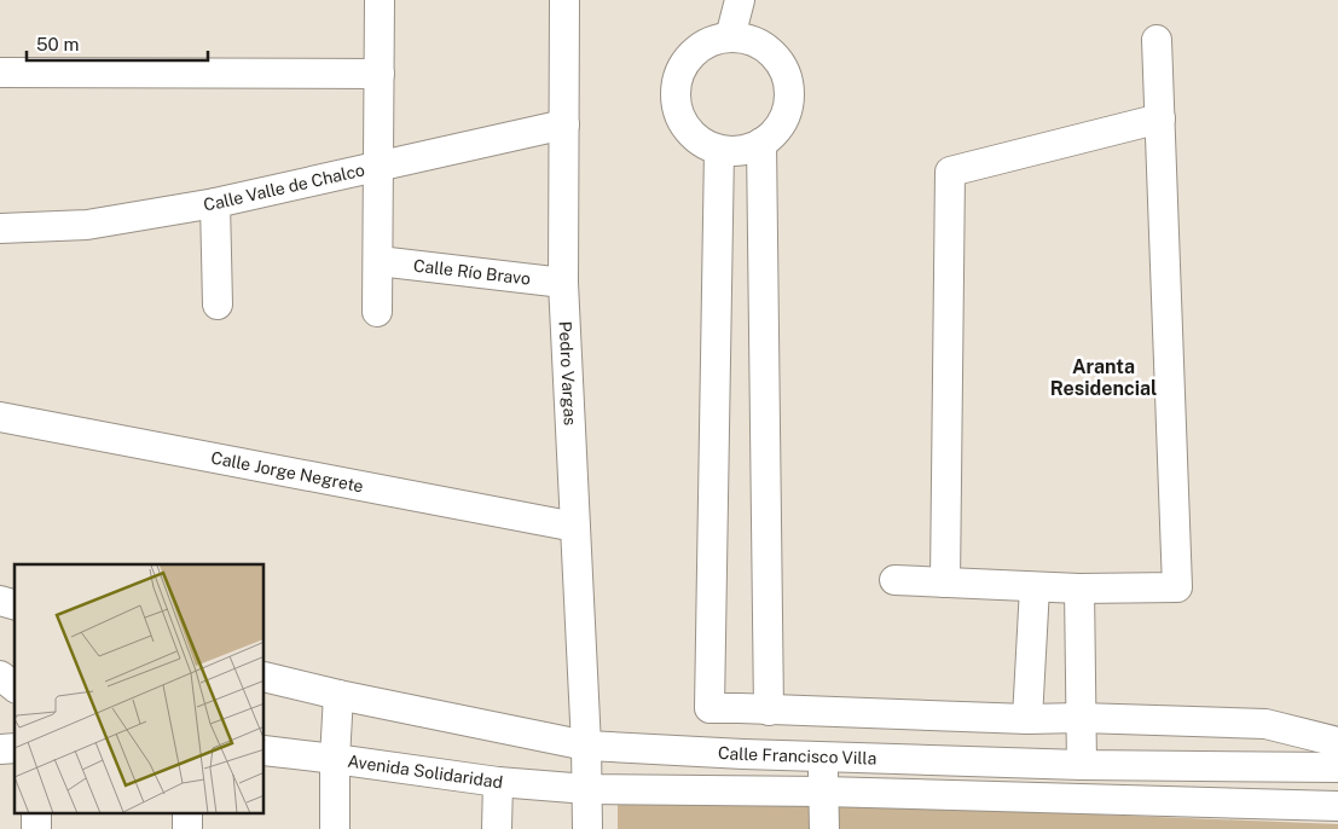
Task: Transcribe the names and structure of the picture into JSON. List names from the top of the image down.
{
  "streets": {
    "street": [
      "Calle Valle de Chalco",
      "Calle Río Bravo",
      "Pedro Vargas",
      "Calle Jorge Negrete",
      "Calle Francisco Villa",
      "Avenida Solidaridad"
    ]
  },
  "crossings": [
    ["Calle Valle de Chalco", "Pedro Vargas"],
    ["Calle Río Bravo", "Pedro Vargas"],
    ["Pedro Vargas", "Calle Jorge Negrete"],
    ["Pedro Vargas", "Calle Francisco Villa"],
    ["Pedro Vargas", "Avenida Solidaridad"]
  ],
  "districts": ["Aranta Residencial"],
  "scale_bar": "50 m"
}
